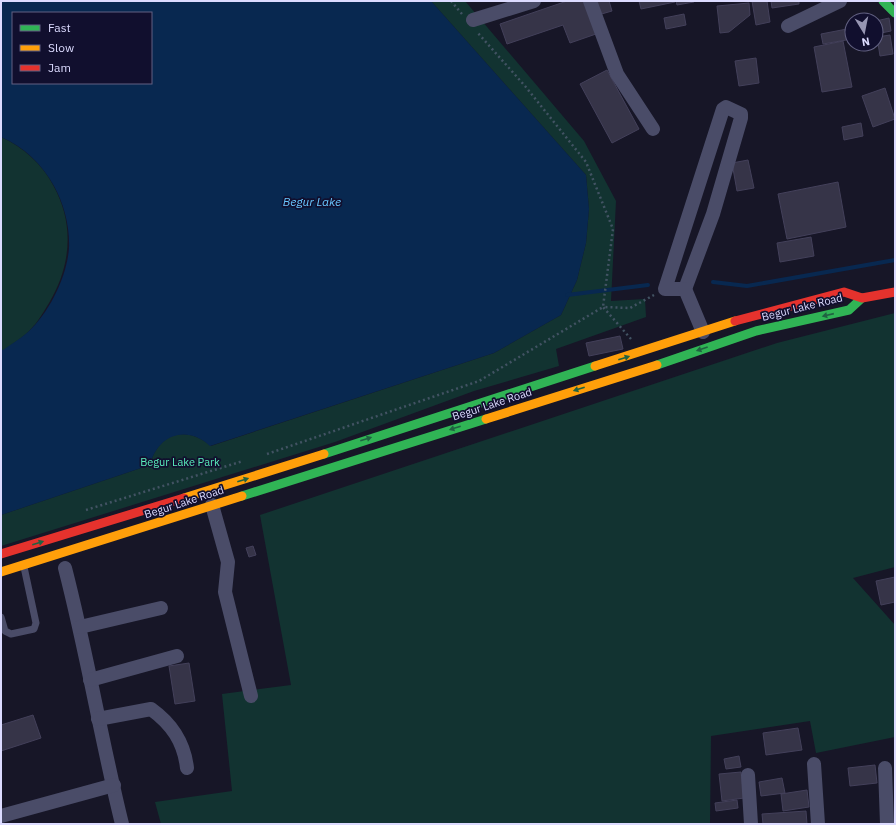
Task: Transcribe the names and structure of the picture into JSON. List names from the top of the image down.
{
  "streets": {
    "main road": ["Begur Lake Road"]
  },
  "water": ["Begur Lake"],
  "parks": ["Begur Lake Park"],
  "legend": ["Fast", "Slow", "Jam"],
  "north": "bottom"
}
